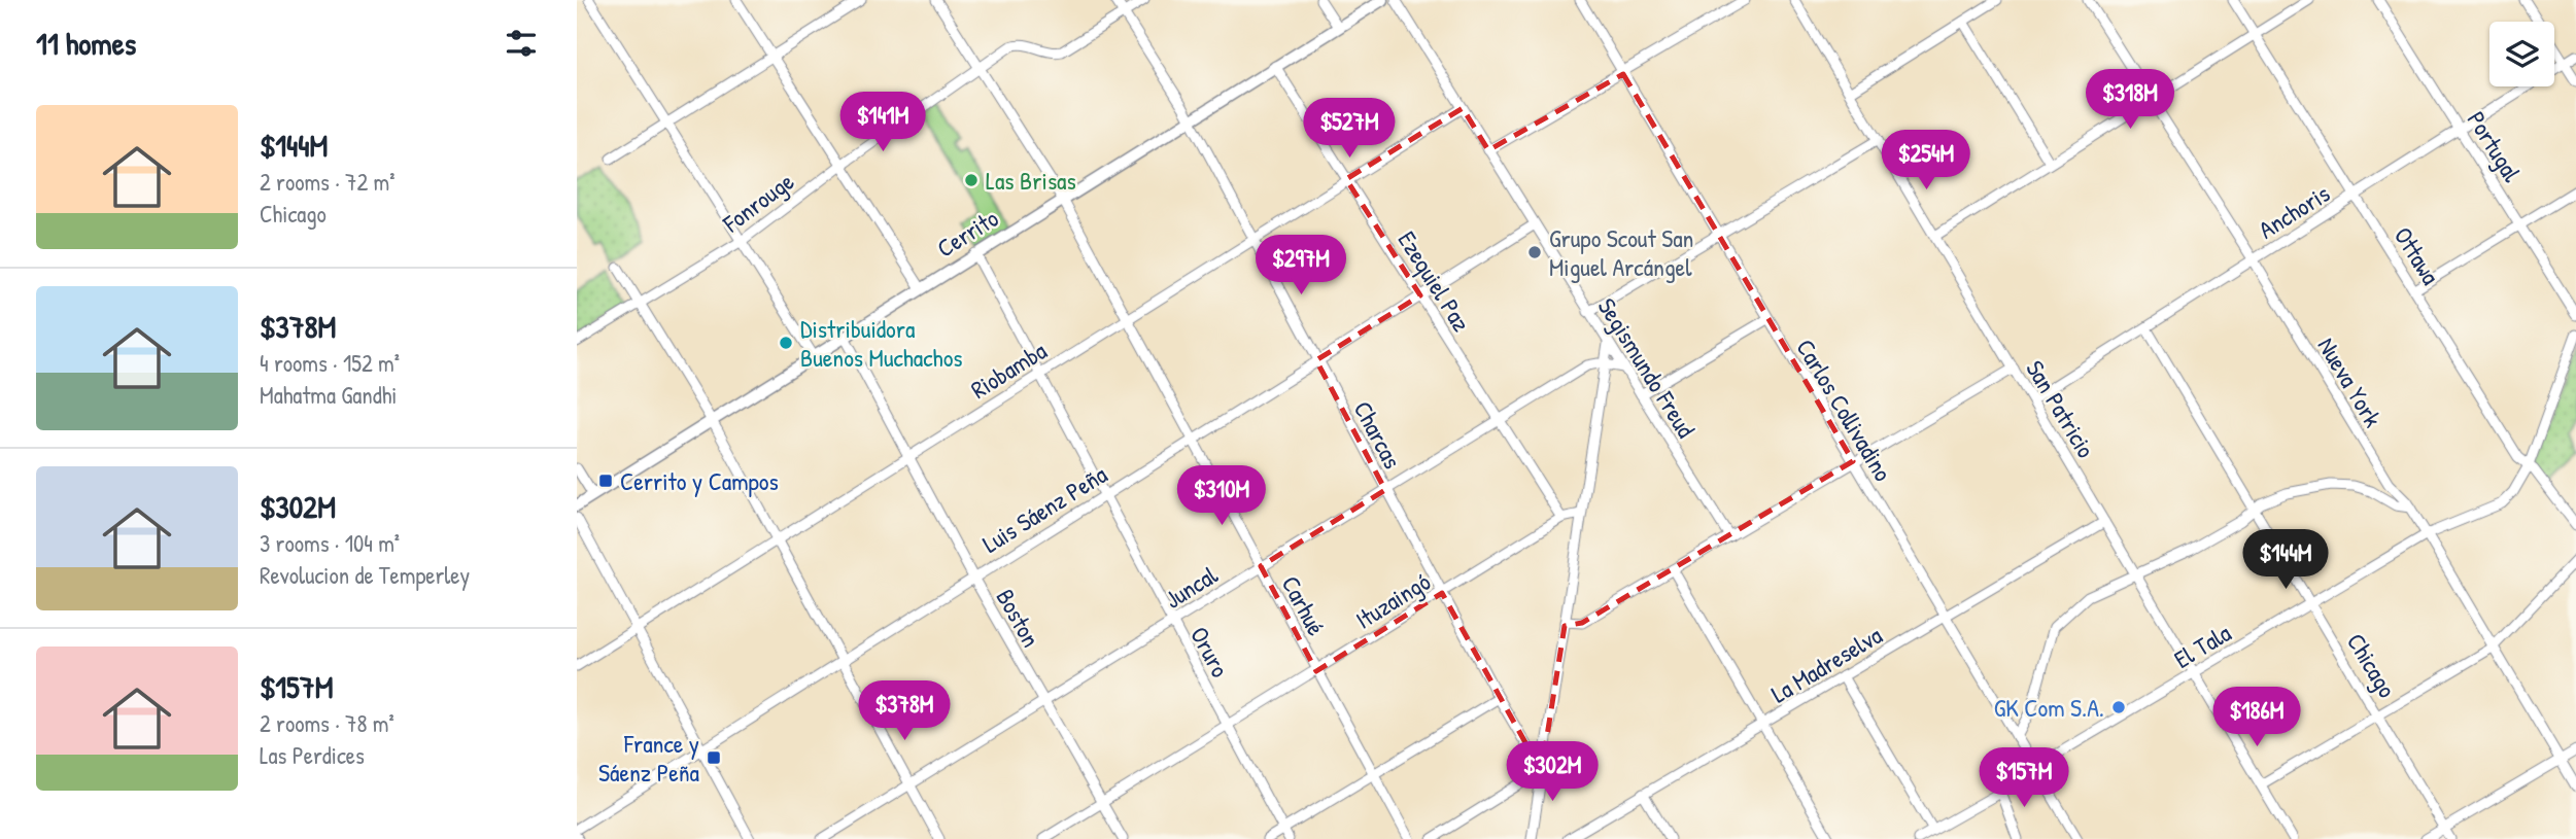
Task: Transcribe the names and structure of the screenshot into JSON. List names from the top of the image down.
{
  "streets": {
    "main road": ["Cerrito"],
    "street": [
      "Portugal",
      "Fonrouge",
      "Anchoris",
      "Ottawa",
      "Ezequiel Paz",
      "Segismundo Freud",
      "Riobamba",
      "Nueva York",
      "San Patricio",
      "Carlos Collivadino",
      "Charcas",
      "Luis Sáenz Peña",
      "Juncal",
      "Ituzaingó",
      "Carhué",
      "Boston",
      "El Tala",
      "Oruro",
      "La Madreselva",
      "Chicago"
    ]
  },
  "crossings": [
    ["Portugal", "Anchoris"],
    ["Fonrouge", "Charcas"],
    ["Fonrouge", "Carhué"],
    ["Anchoris", "Ottawa"],
    ["Anchoris", "Nueva York"],
    ["Anchoris", "San Patricio"],
    ["Anchoris", "Chicago"],
    ["Cerrito", "Ezequiel Paz"],
    ["Cerrito", "Charcas"],
    ["Cerrito", "Carhué"],
    ["Cerrito", "Boston"],
    ["Cerrito", "Oruro"],
    ["Ottawa", "El Tala"],
    ["Ezequiel Paz", "Riobamba"],
    ["Ezequiel Paz", "Luis Sáenz Peña"],
    ["Ezequiel Paz", "Juncal"],
    ["Ezequiel Paz", "Ituzaingó"],
    ["Segismundo Freud", "Riobamba"],
    ["Segismundo Freud", "Luis Sáenz Peña"],
    ["Segismundo Freud", "Juncal"],
    ["Riobamba", "Charcas"],
    ["Riobamba", "Carhué"],
    ["Riobamba", "Boston"],
    ["Riobamba", "Oruro"],
    ["Nueva York", "El Tala"],
    ["San Patricio", "El Tala"],
    ["San Patricio", "La Madreselva"],
    ["Carlos Collivadino", "El Tala"],
    ["Carlos Collivadino", "La Madreselva"],
    ["Charcas", "Luis Sáenz Peña"],
    ["Charcas", "Juncal"],
    ["Charcas", "Ituzaingó"],
    ["Luis Sáenz Peña", "Carhué"],
    ["Luis Sáenz Peña", "Boston"],
    ["Luis Sáenz Peña", "Oruro"],
    ["Juncal", "Carhué"],
    ["Juncal", "Boston"],
    ["Juncal", "Oruro"],
    ["Ituzaingó", "Carhué"],
    ["Ituzaingó", "Boston"],
    ["Ituzaingó", "Oruro"],
    ["El Tala", "Chicago"]
  ],
  "places": {
    "other": [
      "Las Brisas",
      "Grupo Scout San Miguel Arcángel",
      "Distribuidora Buenos Muchachos",
      "GK Com S.A."
    ],
    "transit": ["Cerrito y Campos", "France y Sáenz Peña"]
  },
  "page": {
    "heading": "11 homes",
    "price": [
      "$318M",
      "$141M",
      "$527M",
      "$254M",
      "$297M",
      "$310M",
      "$144M",
      "$378M",
      "$186M",
      "$302M",
      "$157M"
    ],
    "list": [
      {
        "name": "$144M",
        "note": "2 rooms · 72 m² · Chicago"
      },
      {
        "name": "$378M",
        "note": "4 rooms · 152 m² · Mahatma Gandhi"
      },
      {
        "name": "$302M",
        "note": "3 rooms · 104 m² · Revolucion de Temperley"
      },
      {
        "name": "$157M",
        "note": "2 rooms · 78 m² · Las Perdices"
      }
    ]
  }
}
